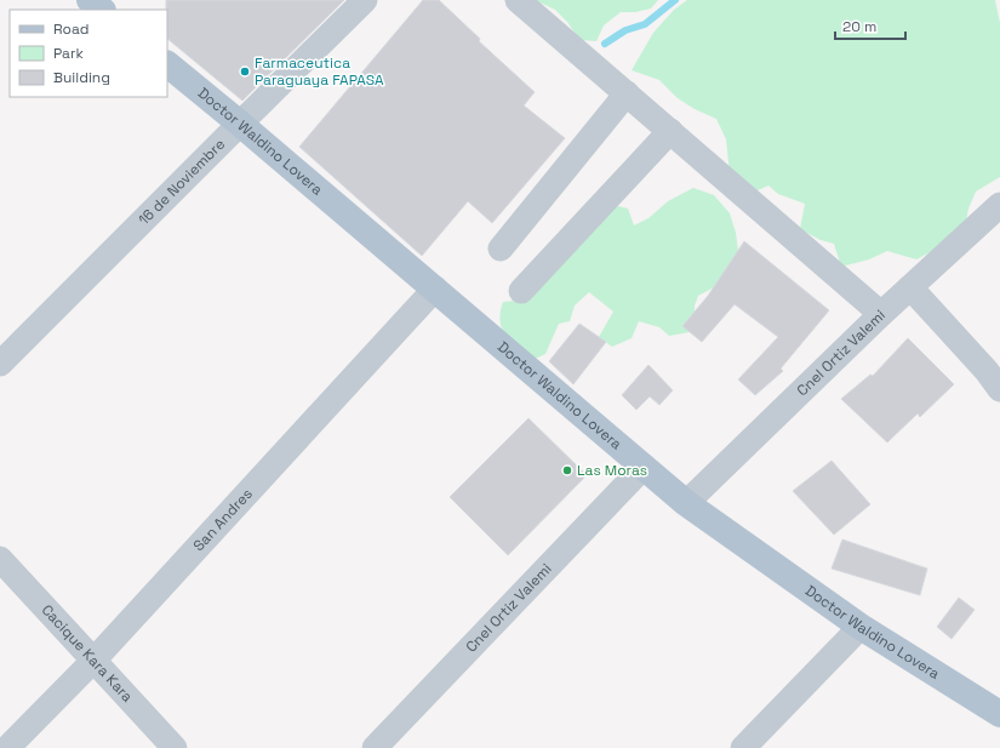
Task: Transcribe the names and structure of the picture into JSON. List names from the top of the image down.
{
  "streets": {
    "main road": ["Doctor Waldino Lovera"],
    "street": [
      "16 de Noviembre",
      "Cnel Ortiz Valemi",
      "San Andres",
      "Cacique Kara Kara"
    ]
  },
  "crossings": [
    ["Doctor Waldino Lovera", "16 de Noviembre"],
    ["Doctor Waldino Lovera", "Cnel Ortiz Valemi"],
    ["Doctor Waldino Lovera", "San Andres"],
    ["San Andres", "Cacique Kara Kara"]
  ],
  "places": ["Farmaceutica Paraguaya FAPASA", "Las Moras"],
  "legend": ["Road", "Park", "Building"],
  "scale_bar": "20 m"
}
